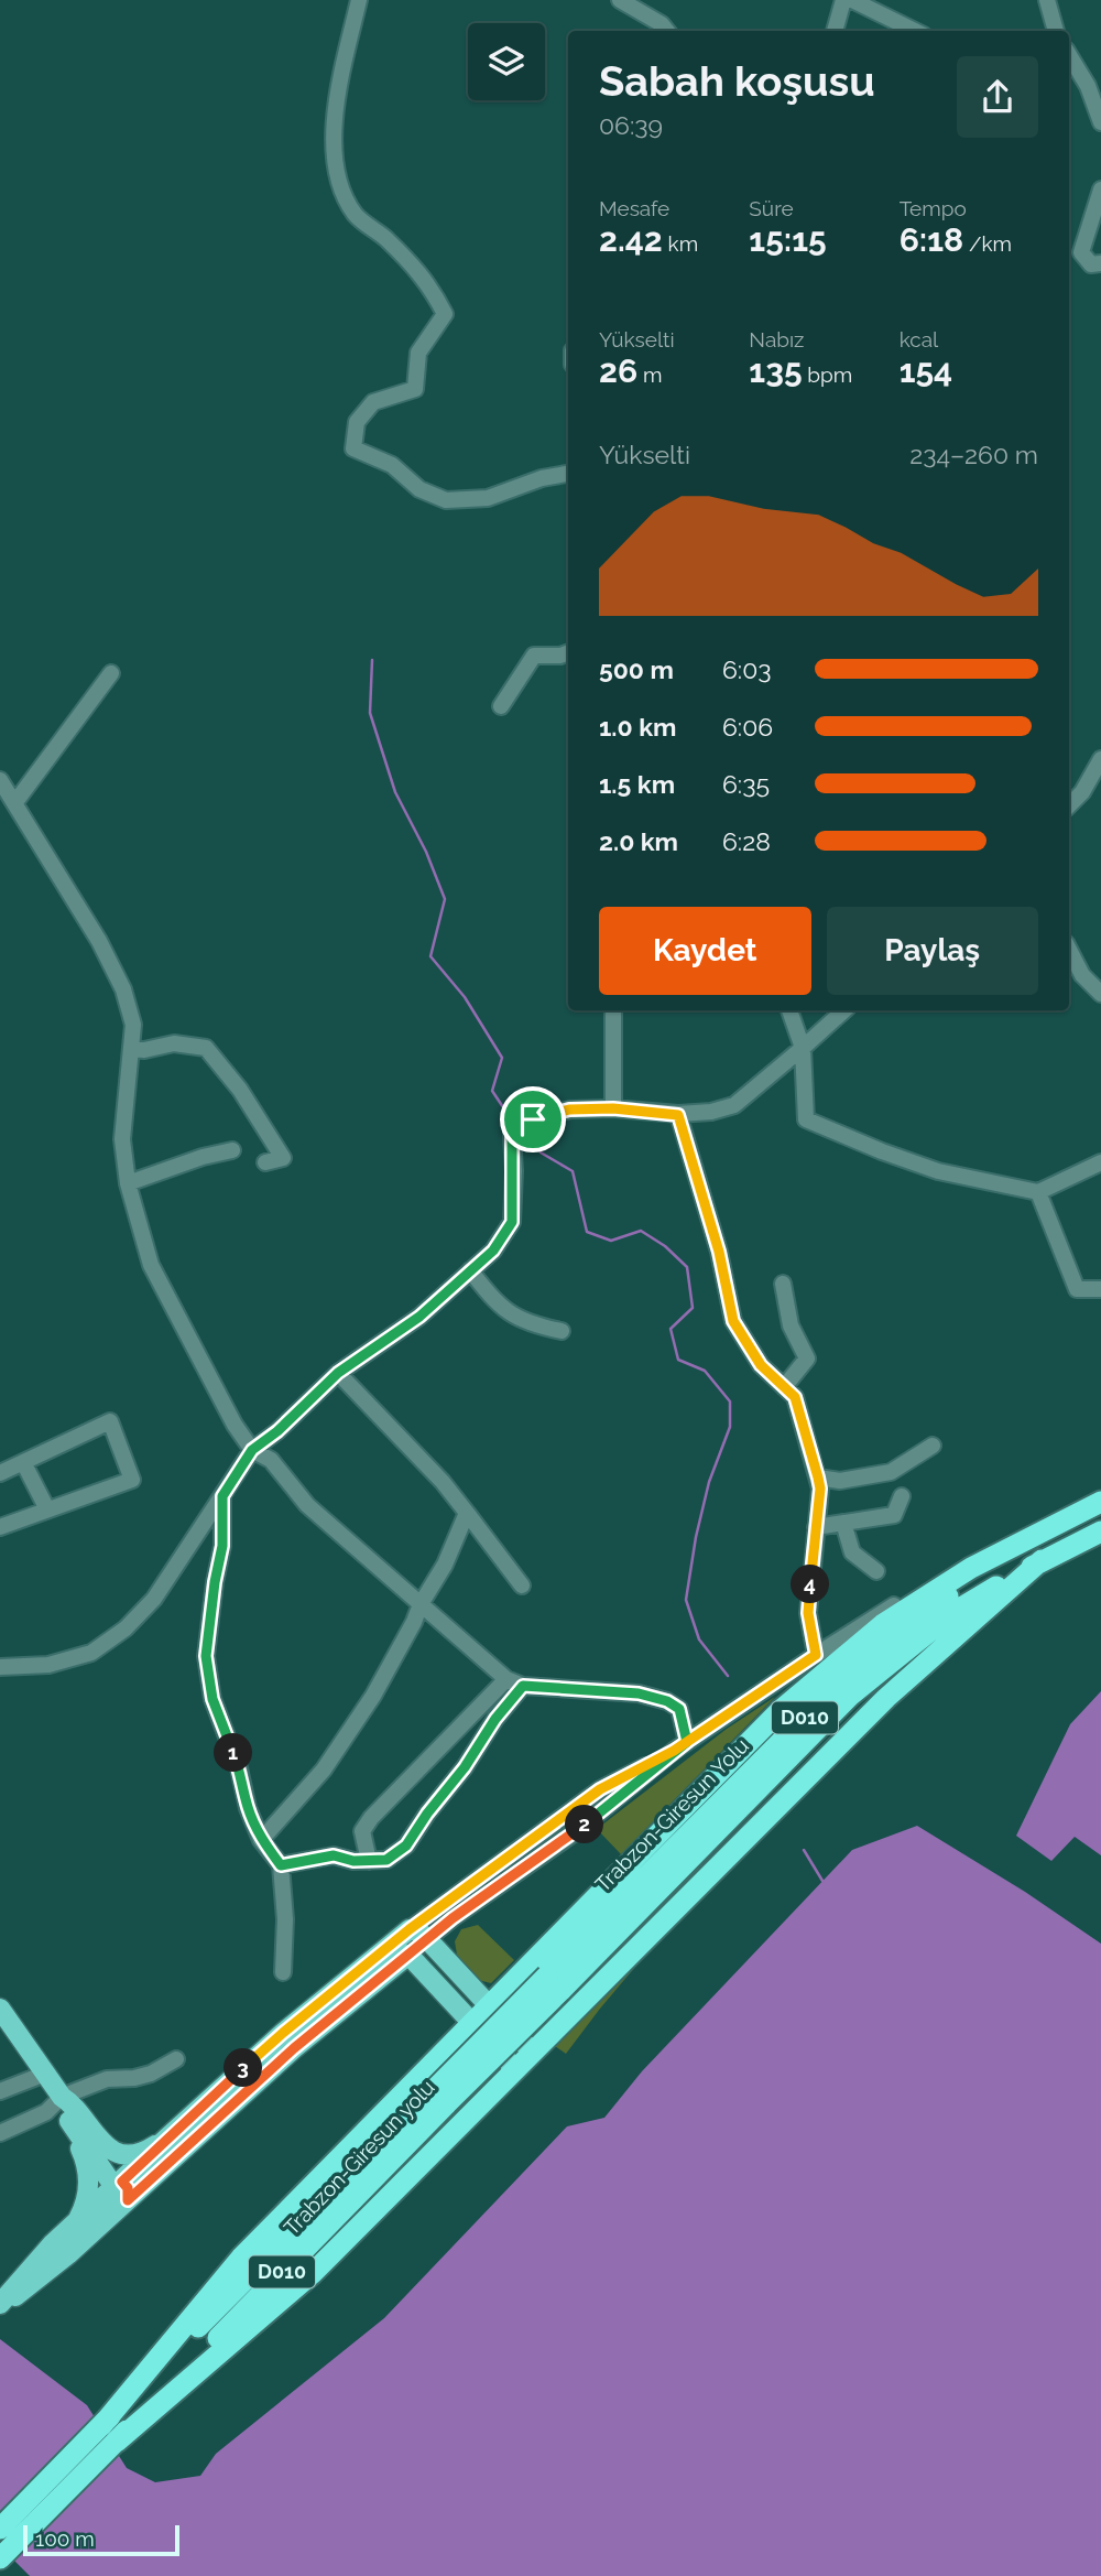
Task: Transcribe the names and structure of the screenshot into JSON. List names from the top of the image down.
{
  "streets": {
    "highway": ["D010", "Trabzon-Giresun Yolu", "Trabzon-Giresun yolu"]
  },
  "crossings": [
    ["D010", "Trabzon-Giresun Yolu"],
    ["D010", "Trabzon-Giresun yolu"]
  ],
  "scale_bar": "100 m",
  "page": {
    "heading": ["Sabah koşusu", "06:39"],
    "stats": [
      ["Mesafe", "2.42 km"],
      ["Süre", "15:15"],
      ["Tempo", "6:18 /km"],
      ["Yükselti", "26 m"],
      ["Nabız", "135 bpm"],
      ["kcal", "154"]
    ],
    "chart": ["Yükselti", "234–260 m"],
    "list": [
      {
        "name": "500 m",
        "note": "6:03"
      },
      {
        "name": "1.0 km",
        "note": "6:06"
      },
      {
        "name": "1.5 km",
        "note": "6:35"
      },
      {
        "name": "2.0 km",
        "note": "6:28"
      }
    ],
    "buttons": ["Kaydet", "Paylaş"],
    "pins": [
      "4",
      "1",
      "2",
      "3"
    ],
    "scale": "100 m"
  }
}
